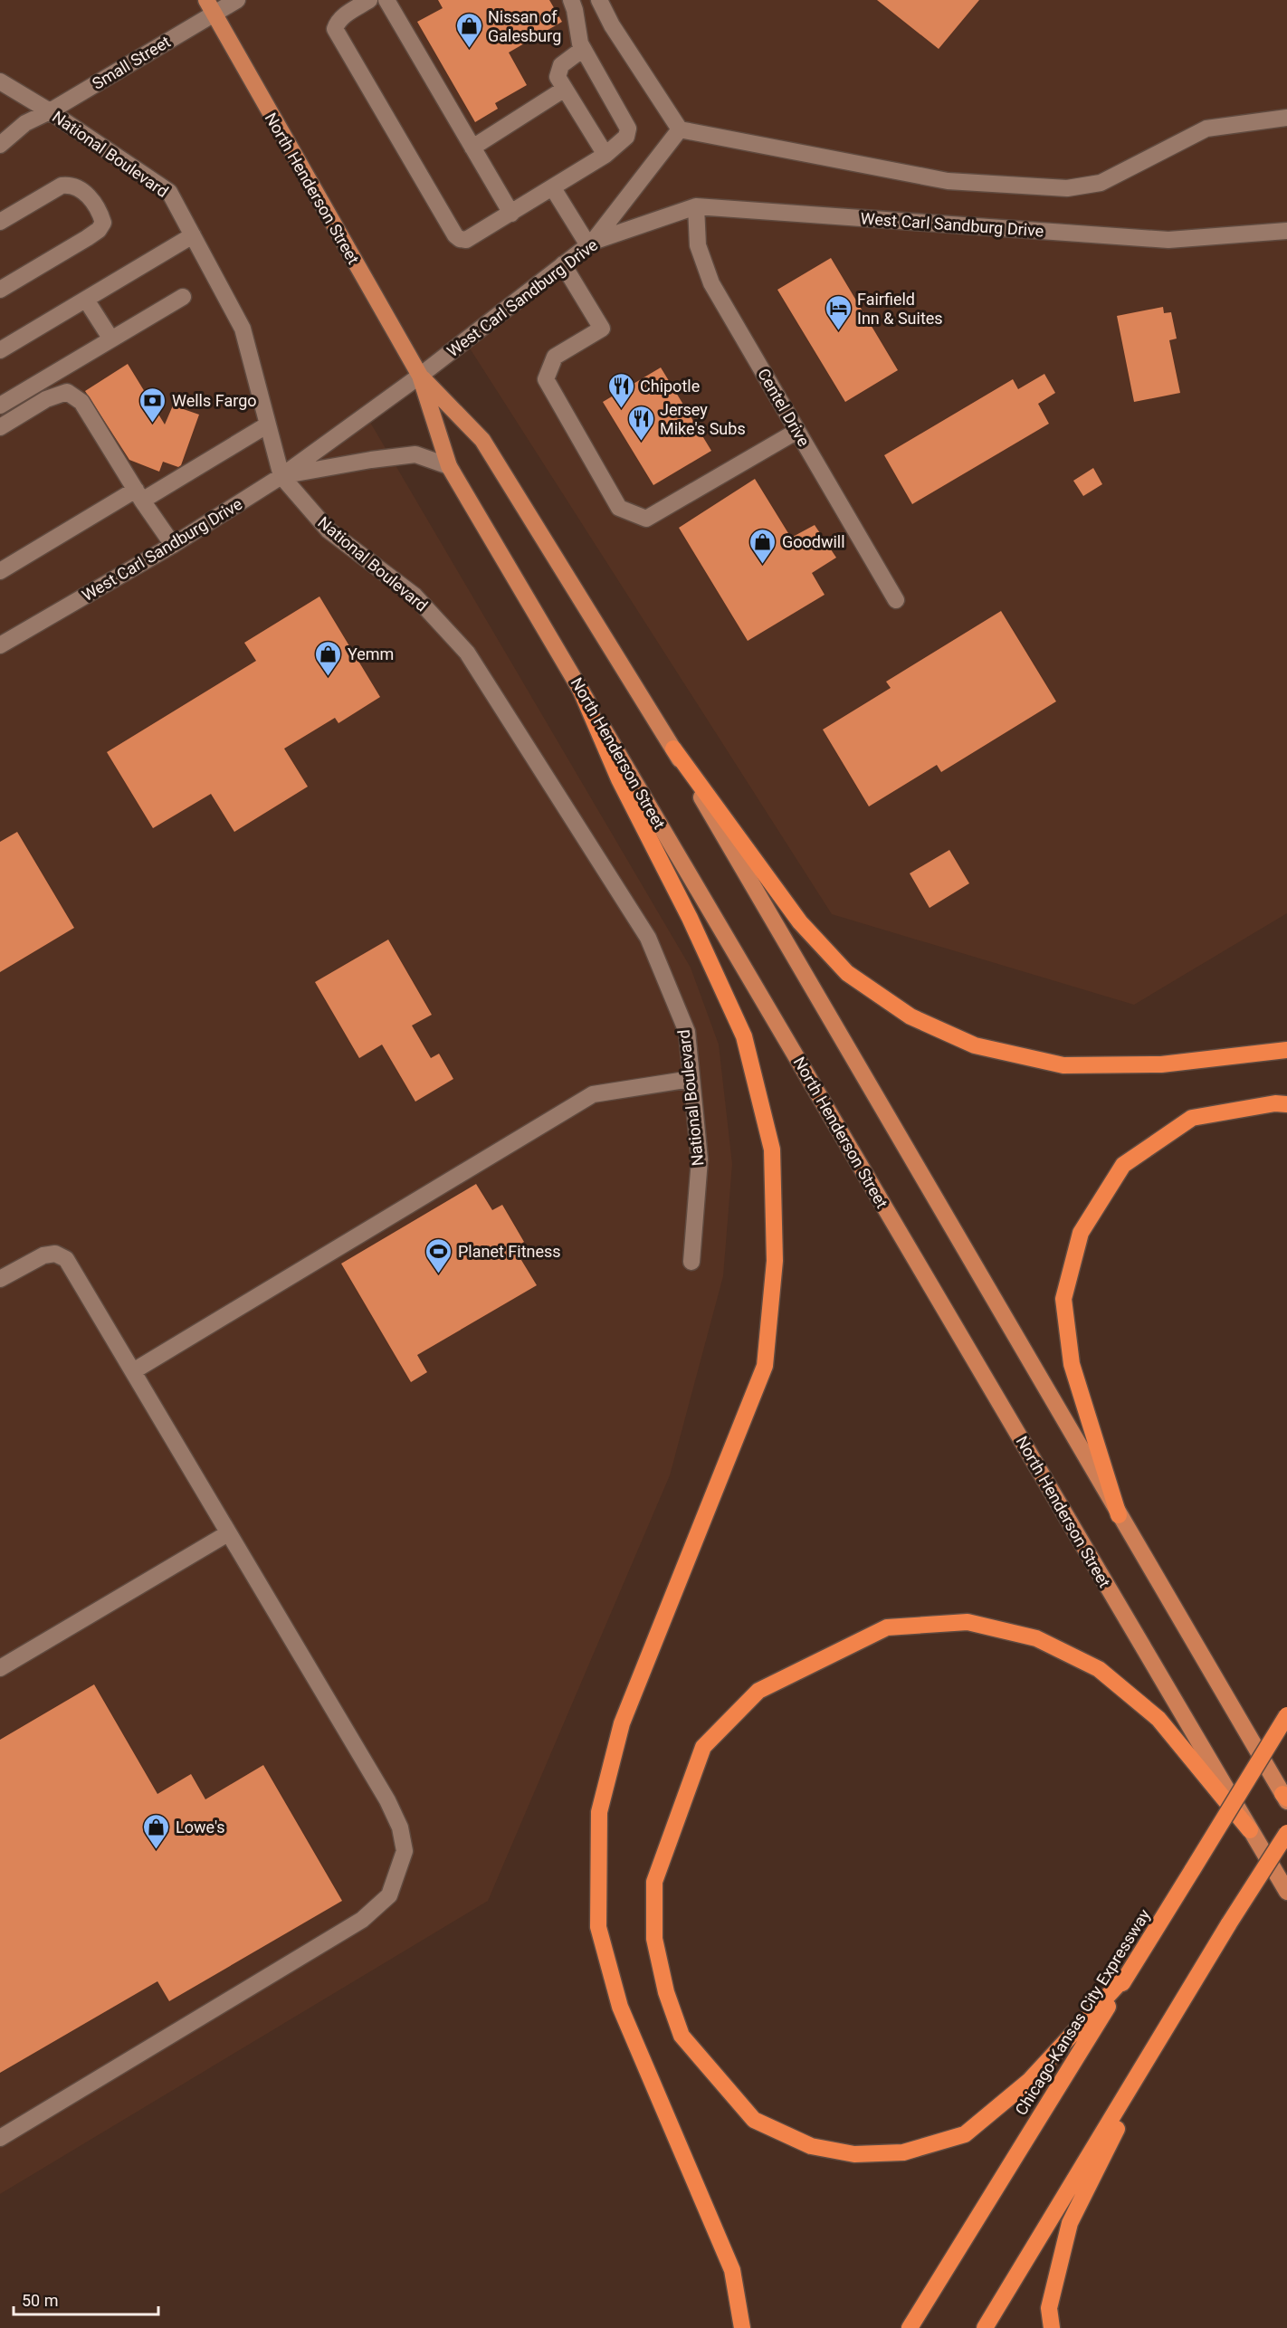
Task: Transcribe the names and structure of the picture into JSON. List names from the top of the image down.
{
  "streets": {
    "highway": ["Chicago-Kansas City Expressway"],
    "main road": ["North Henderson Street"],
    "street": [
      "Small Street",
      "National Boulevard",
      "West Carl Sandburg Drive",
      "Centel Drive"
    ]
  },
  "crossings": [
    ["Small Street", "National Boulevard"],
    ["Small Street", "North Henderson Street"],
    ["National Boulevard", "West Carl Sandburg Drive"],
    ["North Henderson Street", "West Carl Sandburg Drive"],
    ["West Carl Sandburg Drive", "Centel Drive"]
  ],
  "places": {
    "shop": [
      "Nissan of Galesburg",
      "Goodwill",
      "Yemm",
      "Lowe's"
    ],
    "hotel": ["Fairfield Inn & Suites"],
    "restaurant": ["Chipotle", "Jersey Mike's Subs"],
    "bank": ["Wells Fargo"],
    "sports": ["Planet Fitness"]
  },
  "scale_bar": "50 m"
}
